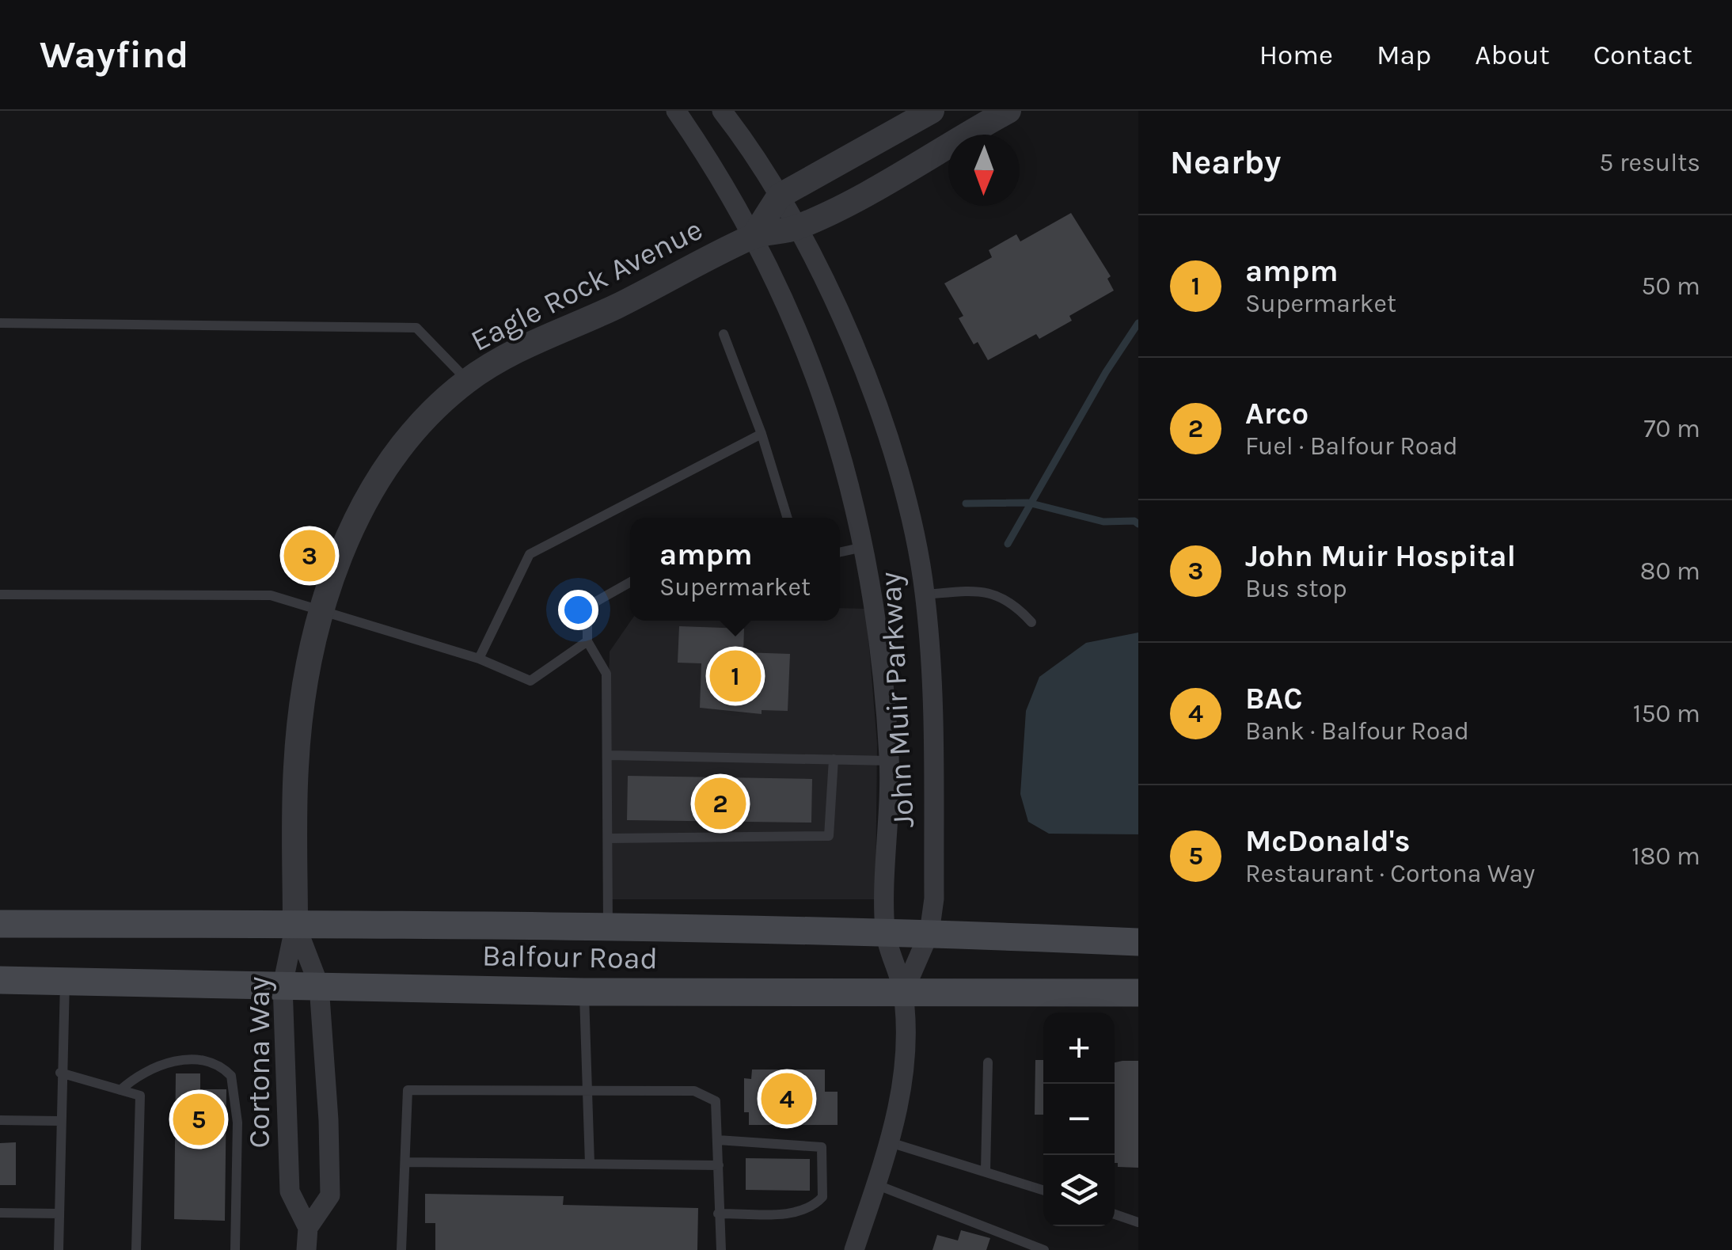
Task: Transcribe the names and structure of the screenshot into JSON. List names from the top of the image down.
{
  "streets": {
    "main road": ["Balfour Road"],
    "street": ["Eagle Rock Avenue", "John Muir Parkway", "Cortona Way"]
  },
  "crossings": [
    ["Eagle Rock Avenue", "John Muir Parkway"],
    ["Eagle Rock Avenue", "Balfour Road"],
    ["Eagle Rock Avenue", "Cortona Way"],
    ["John Muir Parkway", "Balfour Road"],
    ["Balfour Road", "Cortona Way"]
  ],
  "north": "bottom",
  "page": {
    "header": "Wayfind",
    "nav": [
      "Home",
      "Map",
      "About",
      "Contact"
    ],
    "heading": ["Nearby", "5 results"],
    "list": [
      {
        "mark": "1",
        "name": "ampm",
        "note": "Supermarket",
        "value": "50 m"
      },
      {
        "mark": "2",
        "name": "Arco",
        "note": "Fuel · Balfour Road",
        "value": "70 m"
      },
      {
        "mark": "3",
        "name": "John Muir Hospital",
        "note": "Bus stop",
        "value": "80 m"
      },
      {
        "mark": "4",
        "name": "BAC",
        "note": "Bank · Balfour Road",
        "value": "150 m"
      },
      {
        "mark": "5",
        "name": "McDonald's",
        "note": "Restaurant · Cortona Way",
        "value": "180 m"
      }
    ],
    "popup": ["ampm", "Supermarket"],
    "pins": [
      "3",
      "1",
      "2",
      "4",
      "5"
    ],
    "map_buttons": ["+", "−"]
  }
}
